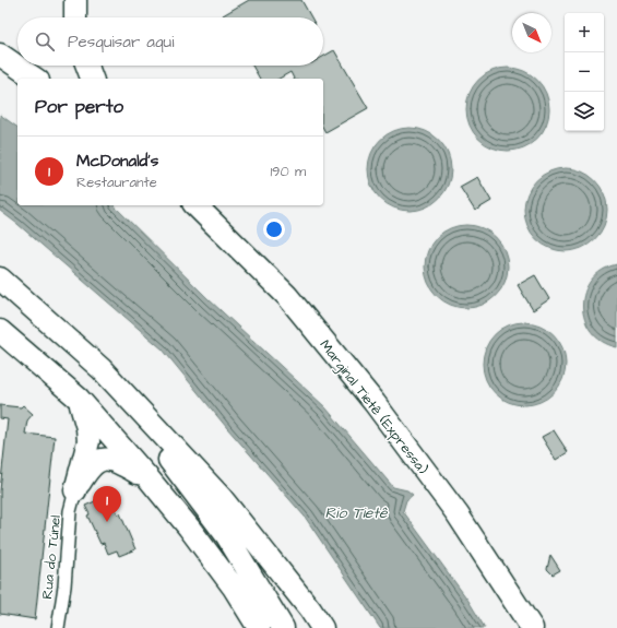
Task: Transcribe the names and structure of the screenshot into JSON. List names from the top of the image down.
{
  "streets": {
    "highway": ["Marginal Tietê (Expressa)"],
    "street": ["Rua do Túnel"]
  },
  "water": ["Rio Tietê"],
  "north": "bottom right",
  "page": {
    "map_buttons": ["+", "−"],
    "search": "Pesquisar aqui",
    "heading": "Por perto",
    "list": [
      {
        "mark": "1",
        "name": "McDonald's",
        "note": "Restaurante",
        "value": "190 m"
      }
    ],
    "pins": "1"
  }
}
